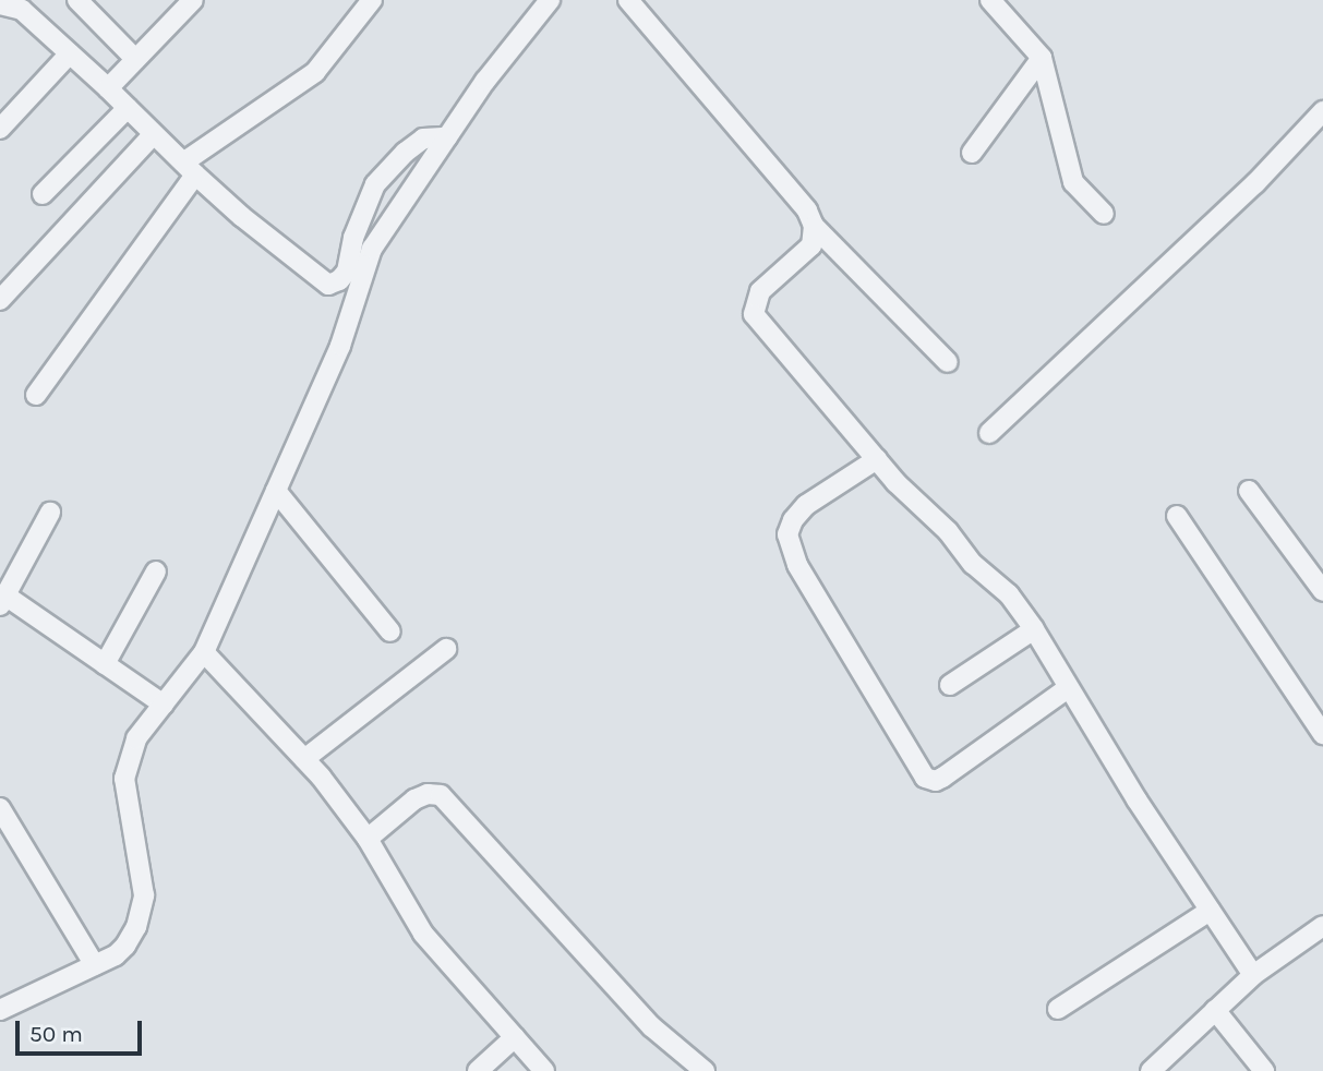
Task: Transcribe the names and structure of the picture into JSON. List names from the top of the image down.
{
  "scale_bar": "50 m"
}
